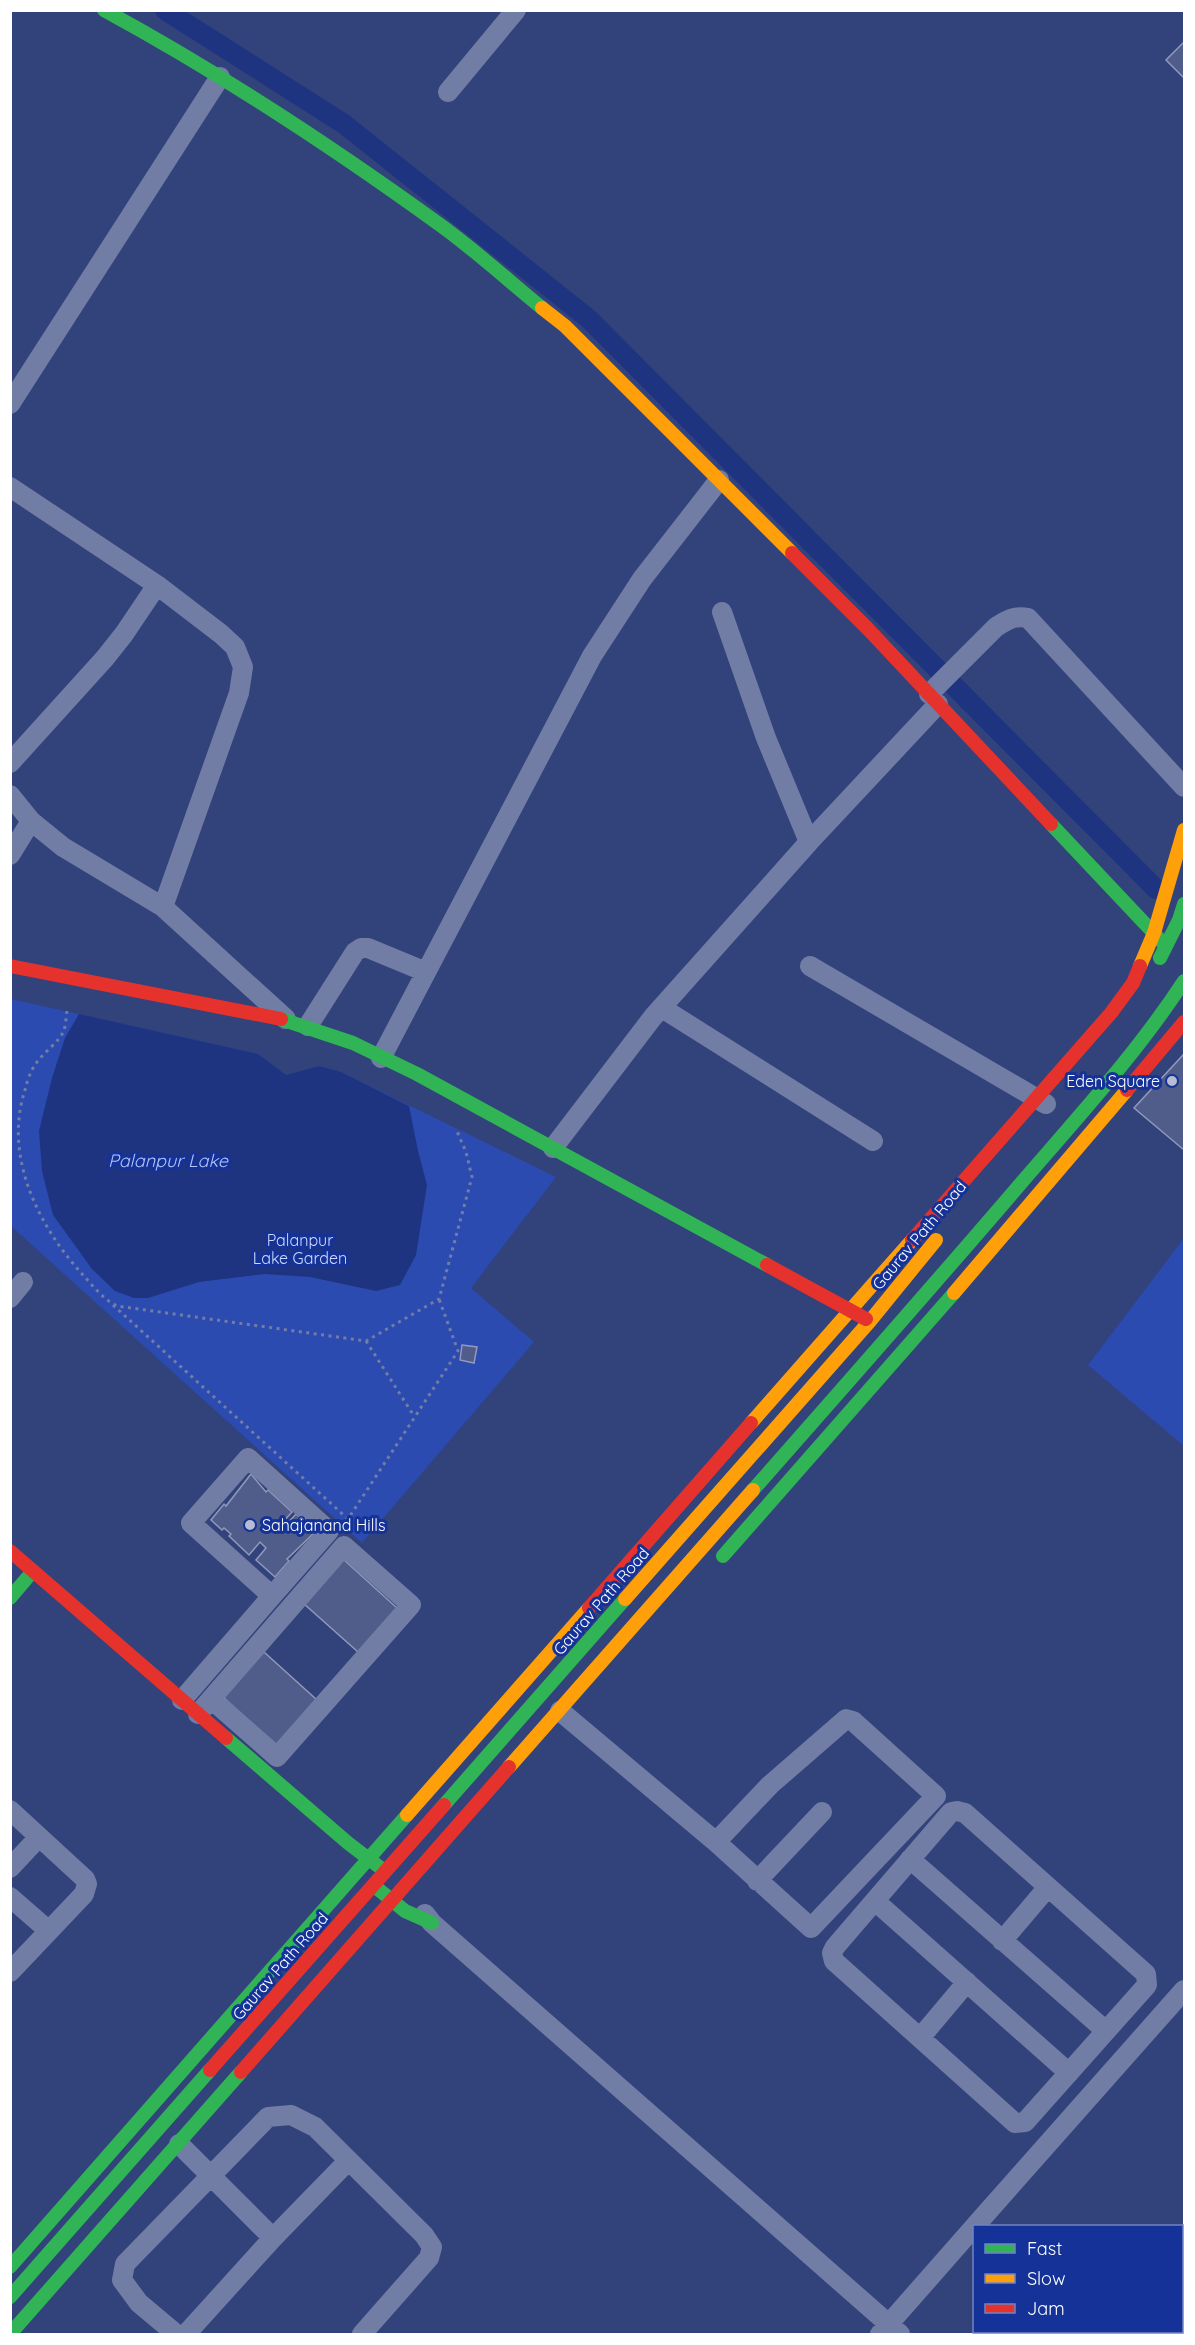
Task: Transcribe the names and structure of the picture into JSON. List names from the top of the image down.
{
  "streets": {
    "street": ["Gaurav Path Road"]
  },
  "water": ["Palanpur Lake"],
  "parks": ["Palanpur Lake Garden"],
  "places": ["Eden Square", "Sahajanand Hills"],
  "legend": ["Fast", "Slow", "Jam"]
}
